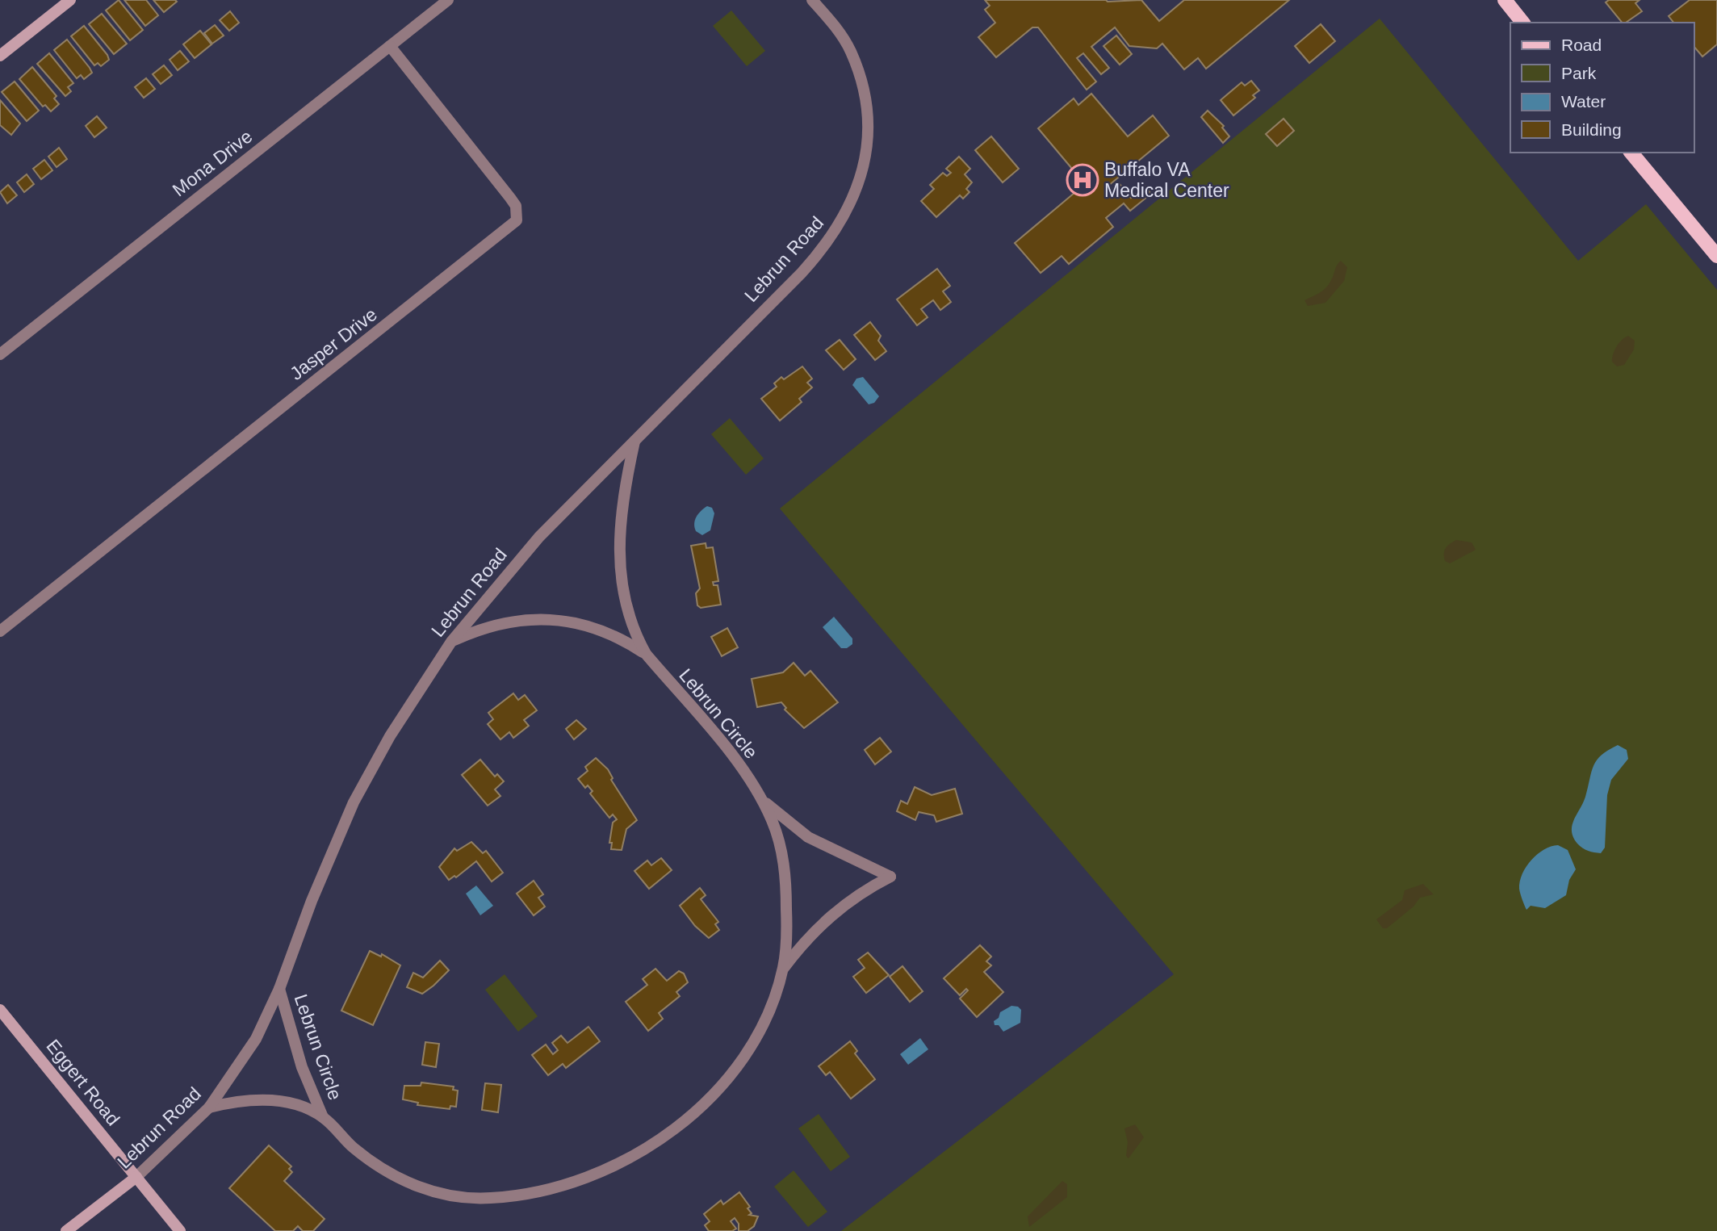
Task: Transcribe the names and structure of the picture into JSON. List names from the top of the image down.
{
  "streets": {
    "street": [
      "Mona Drive",
      "Lebrun Road",
      "Jasper Drive",
      "Lebrun Circle",
      "Eggert Road"
    ]
  },
  "crossings": [
    ["Mona Drive", "Jasper Drive"],
    ["Lebrun Road", "Lebrun Circle"],
    ["Lebrun Road", "Eggert Road"]
  ],
  "places": {
    "hospital": ["Buffalo VA Medical Center"]
  },
  "legend": [
    "Road",
    "Park",
    "Water",
    "Building"
  ]
}
